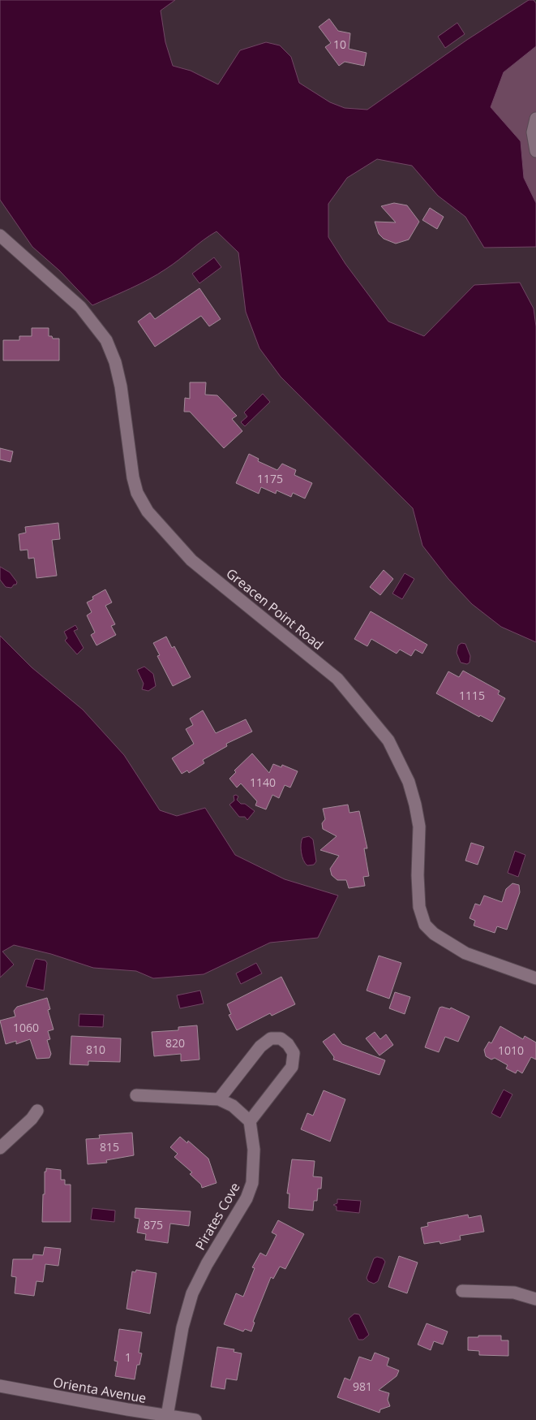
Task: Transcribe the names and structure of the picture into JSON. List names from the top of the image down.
{
  "streets": {
    "street": ["Greacen Point Road", "Pirates Cove", "Orienta Avenue"]
  },
  "crossings": [
    ["Pirates Cove", "Orienta Avenue"]
  ],
  "house_numbers": [
    "10",
    "1175",
    "1115",
    "1140",
    "1060",
    "820",
    "810",
    "1010",
    "815",
    "875",
    "1",
    "981"
  ]
}
